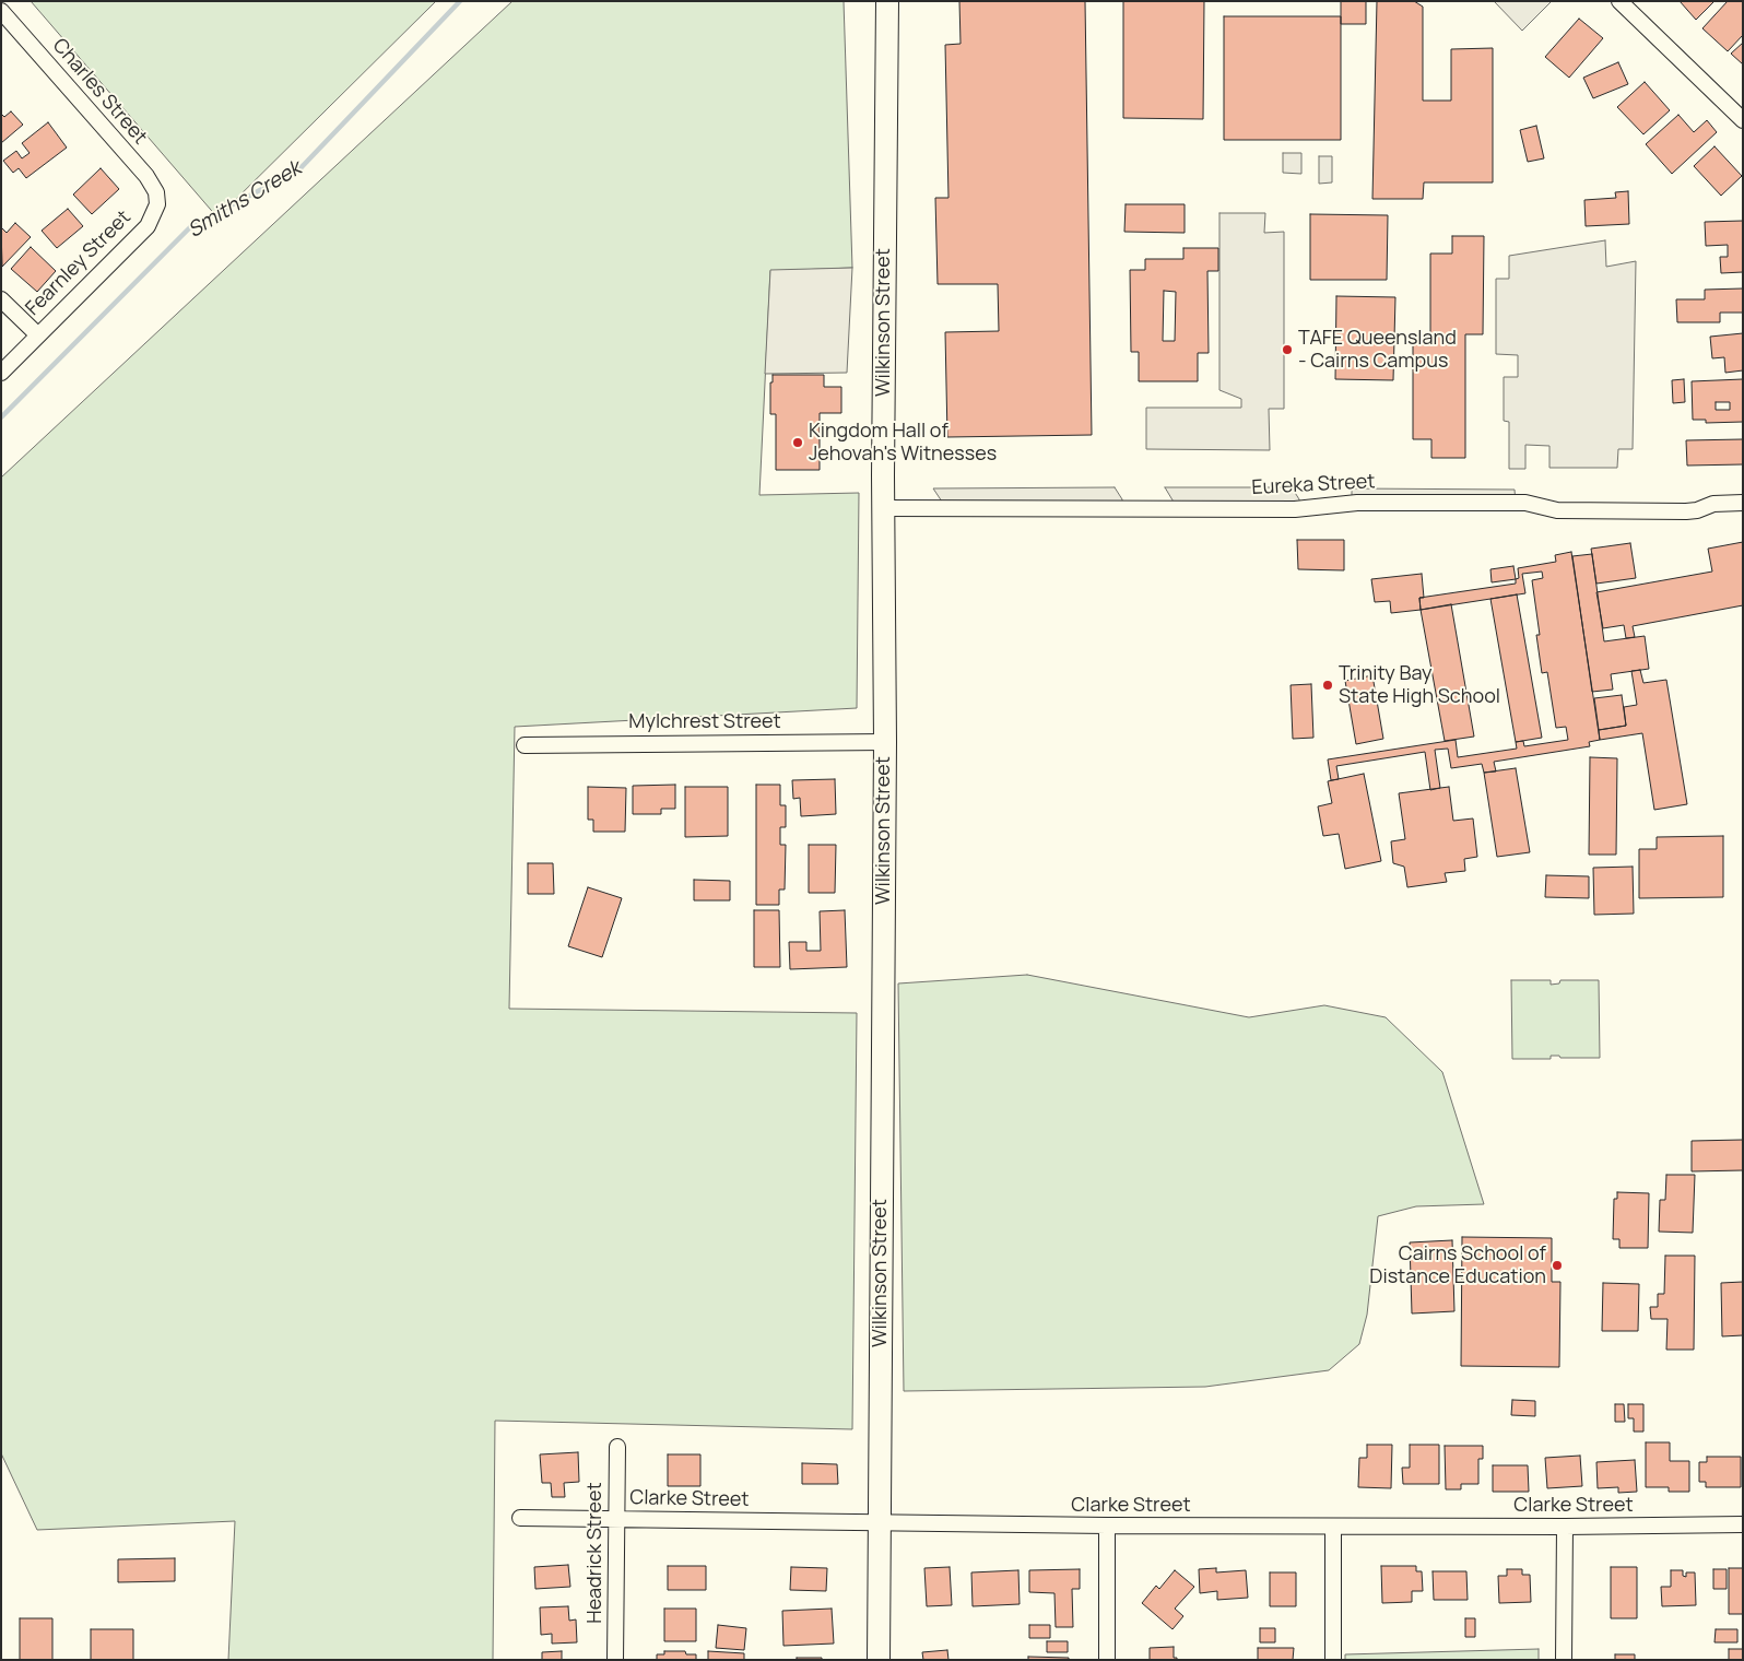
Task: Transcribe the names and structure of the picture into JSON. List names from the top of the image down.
{
  "streets": {
    "street": [
      "Charles Street",
      "Fearnley Street",
      "Wilkinson Street",
      "Eureka Street",
      "Mylchrest Street",
      "Clarke Street",
      "Headrick Street"
    ]
  },
  "crossings": [
    ["Charles Street", "Fearnley Street"],
    ["Wilkinson Street", "Eureka Street"],
    ["Wilkinson Street", "Mylchrest Street"],
    ["Wilkinson Street", "Clarke Street"],
    ["Clarke Street", "Headrick Street"]
  ],
  "water": ["Smiths Creek"],
  "places": [
    "TAFE Queensland - Cairns Campus",
    "Kingdom Hall of Jehovah's Witnesses",
    "Trinity Bay State High School",
    "Cairns School of Distance Education"
  ]
}
